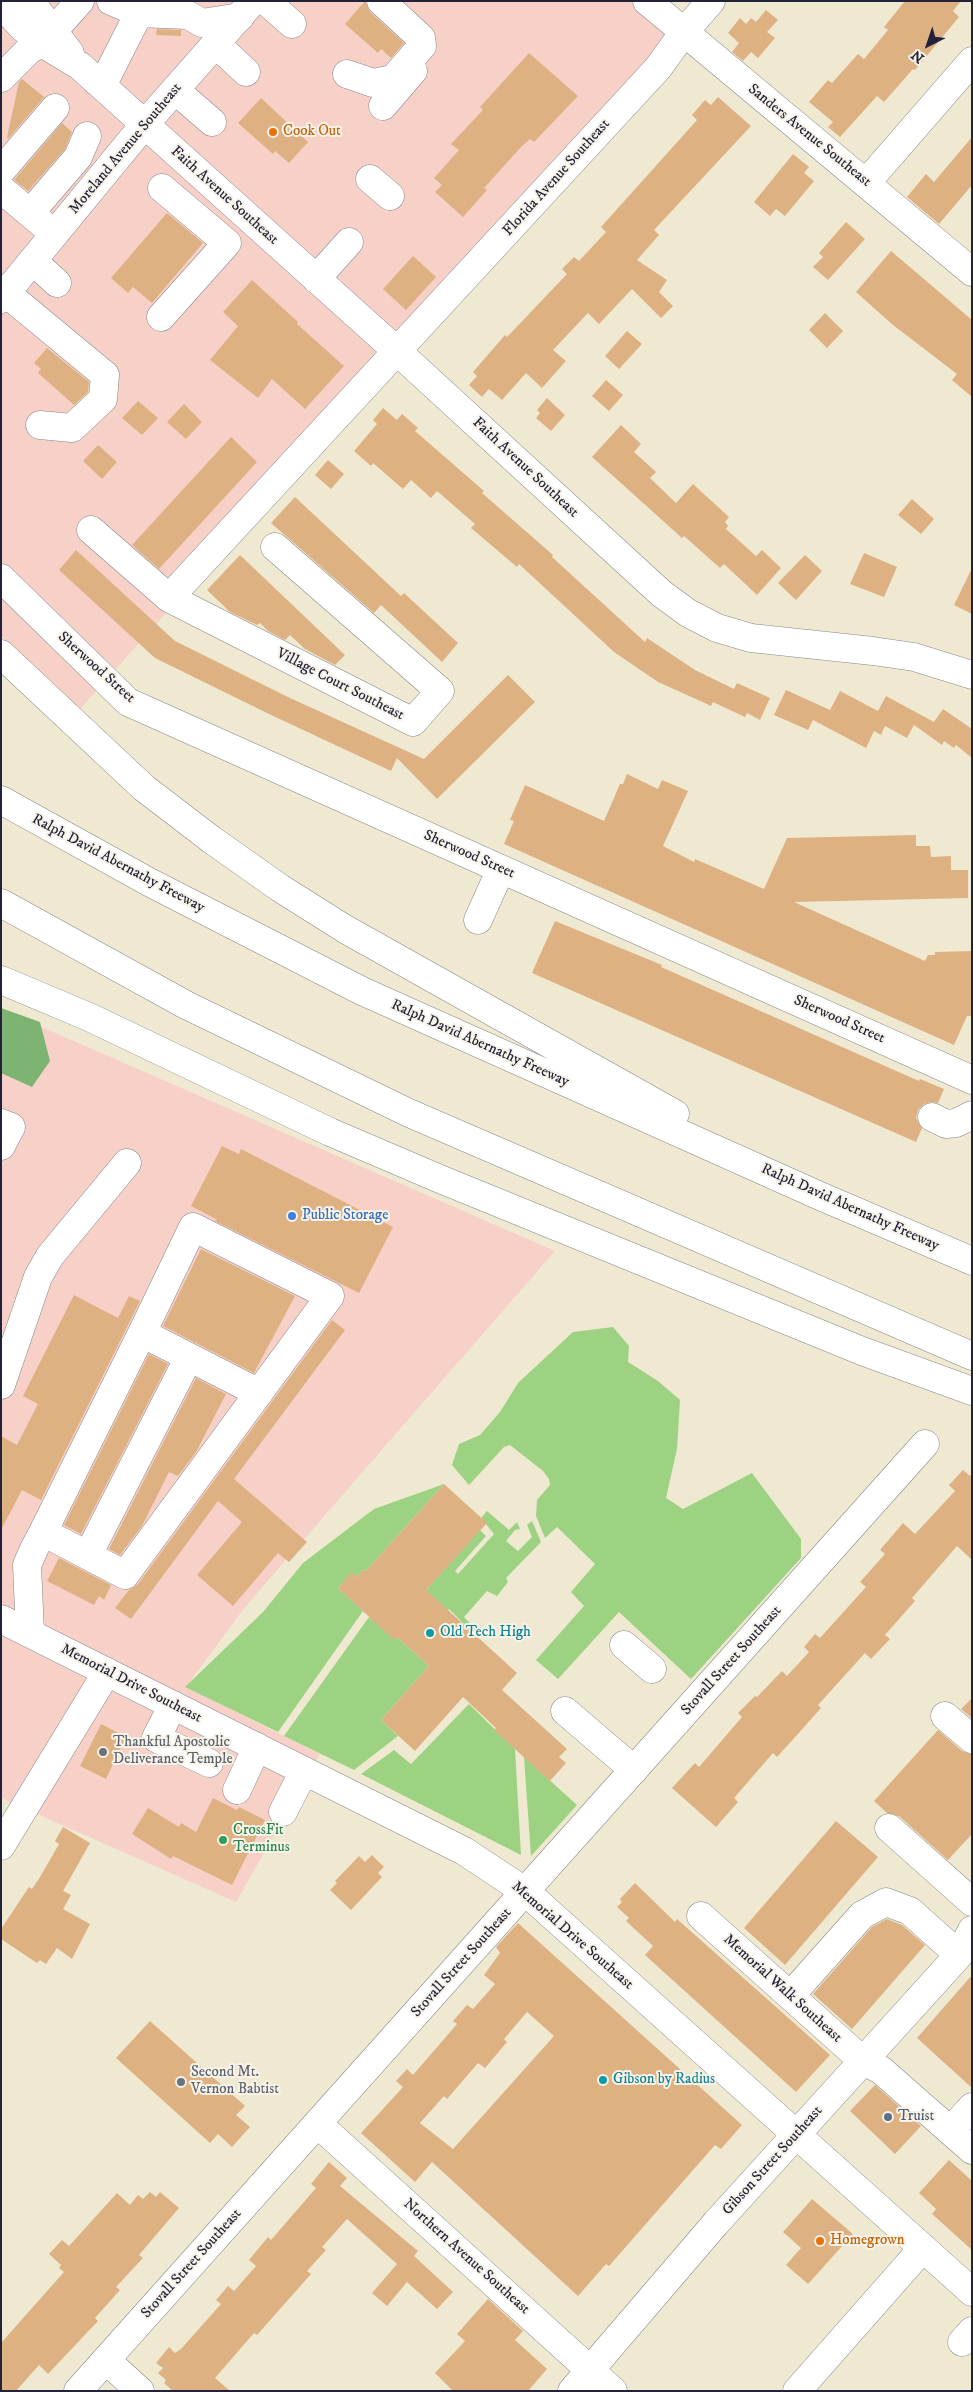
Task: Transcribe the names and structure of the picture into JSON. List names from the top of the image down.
{
  "streets": {
    "main road": [
      "Sanders Avenue Southeast",
      "Moreland Avenue Southeast",
      "Florida Avenue Southeast",
      "Faith Avenue Southeast",
      "Sherwood Street",
      "Village Court Southeast",
      "Ralph David Abernathy Freeway",
      "Stovall Street Southeast",
      "Memorial Drive Southeast",
      "Memorial Walk Southeast",
      "Gibson Street Southeast",
      "Northern Avenue Southeast"
    ]
  },
  "crossings": [
    ["Sanders Avenue Southeast", "Florida Avenue Southeast"],
    ["Moreland Avenue Southeast", "Faith Avenue Southeast"],
    ["Florida Avenue Southeast", "Faith Avenue Southeast"],
    ["Stovall Street Southeast", "Memorial Drive Southeast"],
    ["Stovall Street Southeast", "Northern Avenue Southeast"],
    ["Memorial Drive Southeast", "Gibson Street Southeast"],
    ["Memorial Walk Southeast", "Gibson Street Southeast"],
    ["Gibson Street Southeast", "Northern Avenue Southeast"]
  ],
  "places": [
    "Cook Out",
    "Public Storage",
    "Old Tech High",
    "Thankful Apostolic Deliverance Temple",
    "CrossFit Terminus",
    "Gibson by Radius",
    "Second Mt. Vernon Babtist",
    "Truist",
    "Homegrown"
  ],
  "north": "bottom left"
}
